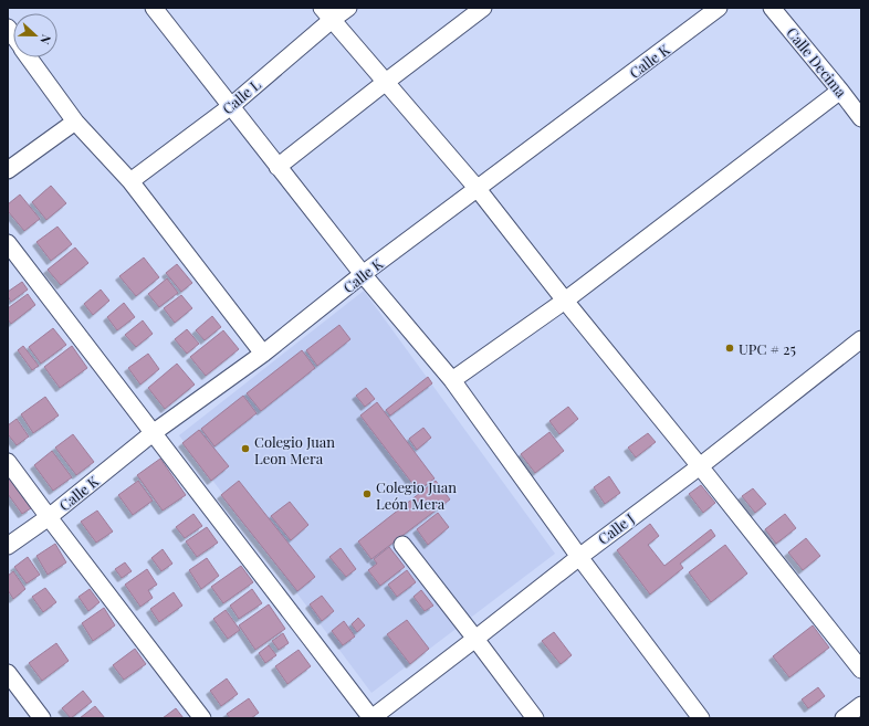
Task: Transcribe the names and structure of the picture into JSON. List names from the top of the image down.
{
  "streets": {
    "street": [
      "Calle K",
      "Calle Decima",
      "Calle L",
      "Calle J"
    ]
  },
  "places": ["UPC # 25", "Colegio Juan Leon Mera", "Colegio Juan León Mera"],
  "north": "right"
}
